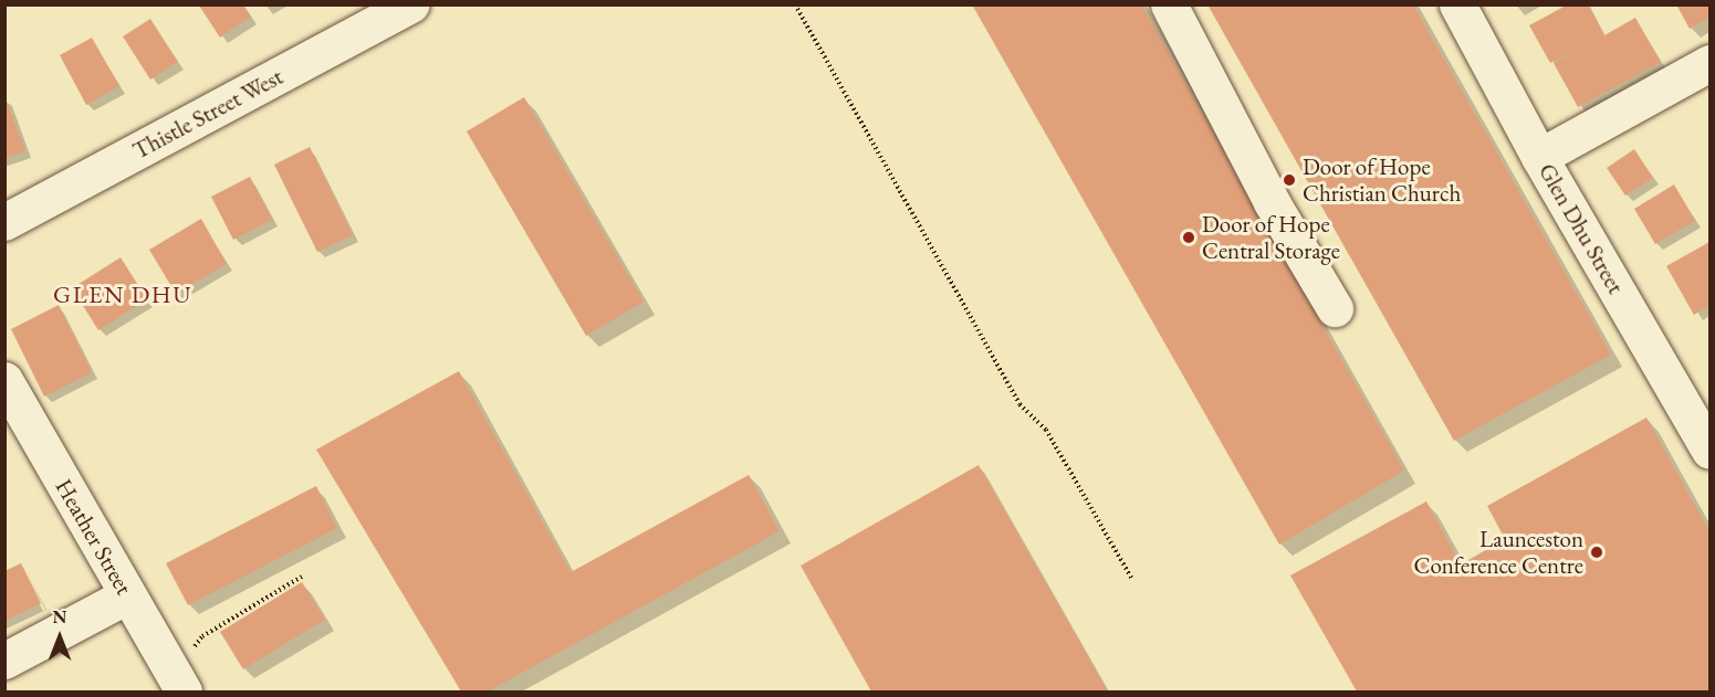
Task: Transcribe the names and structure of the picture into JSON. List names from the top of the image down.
{
  "streets": {
    "street": ["Thistle Street West", "Glen Dhu Street", "Heather Street"]
  },
  "districts": ["GLEN DHU"],
  "places": ["Door of Hope Christian Church", "Door of Hope Central Storage", "Launceston Conference Centre"],
  "north": "top"
}
